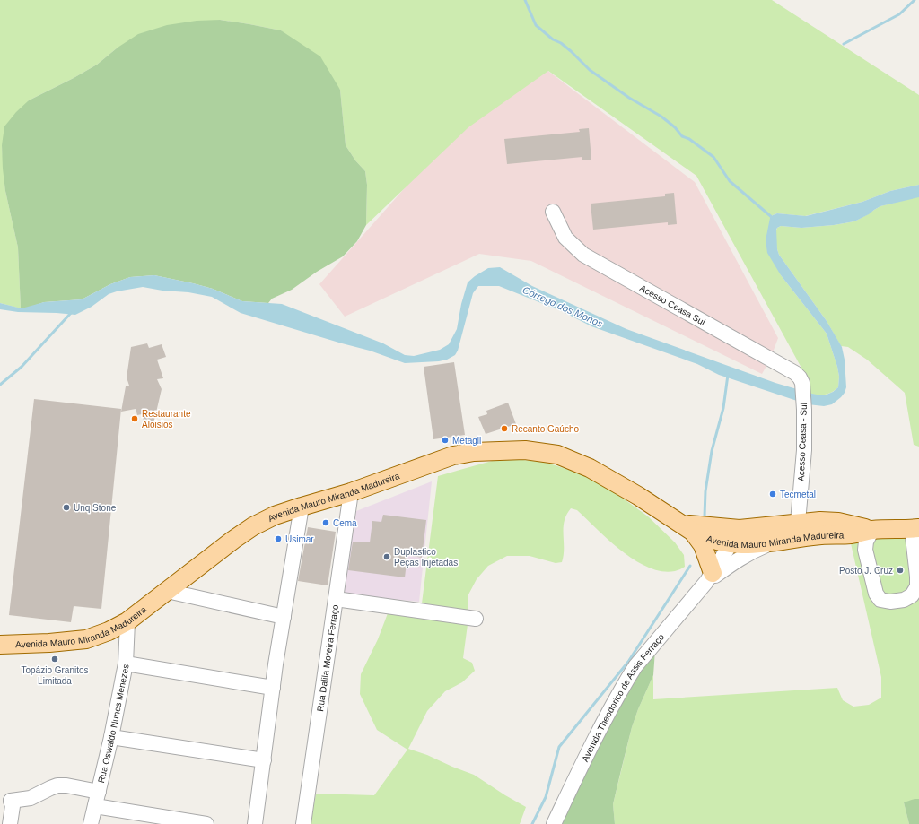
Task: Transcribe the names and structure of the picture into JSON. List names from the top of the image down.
{
  "streets": {
    "main road": ["Avenida Mauro Miranda Madureira"],
    "street": [
      "Acesso Ceasa Sul",
      "Acesso Ceasa - Sul",
      "Rua Dalila Moreira Ferraço",
      "Avenida Theodorico de Assis Ferraço",
      "Rua Oswaldo Nunes Menezes"
    ]
  },
  "crossings": [
    ["Acesso Ceasa Sul", "Acesso Ceasa - Sul"],
    ["Acesso Ceasa - Sul", "Avenida Mauro Miranda Madureira"],
    ["Avenida Mauro Miranda Madureira", "Rua Dalila Moreira Ferraço"],
    ["Avenida Mauro Miranda Madureira", "Avenida Theodorico de Assis Ferraço"],
    ["Avenida Mauro Miranda Madureira", "Rua Oswaldo Nunes Menezes"]
  ],
  "water": ["Córrego dos Monos"],
  "places": [
    "Restaurante Aloisios",
    "Recanto Gaúcho",
    "Metagil",
    "Tecmetal",
    "Unq Stone",
    "Cema",
    "Usimar",
    "Duplastico Peças Injetadas",
    "Posto J. Cruz",
    "Topázio Granitos Limitada"
  ]
}
